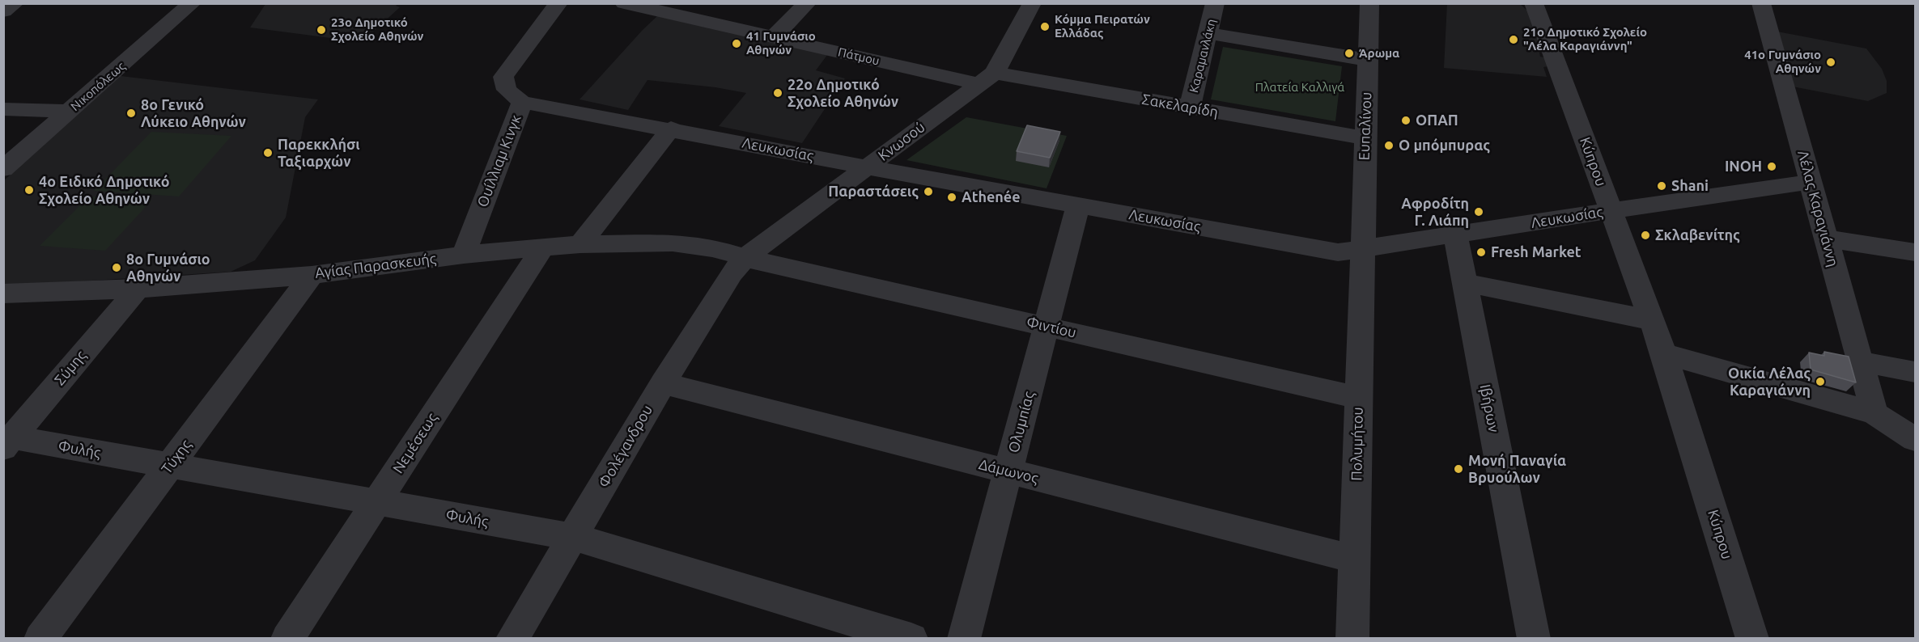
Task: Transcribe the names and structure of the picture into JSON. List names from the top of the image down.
{
  "streets": {
    "street": [
      "Καραμανλάκη",
      "Πάτμου",
      "Νικοπόλεως",
      "Σακελαρίδη",
      "Ευπαλίνου",
      "Κνωσού",
      "Λευκωσίας",
      "Ουίλλιαμ Κινγκ",
      "Κύπρου",
      "Λέλας Καραγιάννη",
      "Αγίας Παρασκευής",
      "Φιντίου",
      "Σύμης",
      "Ιβήρων",
      "Ολυμπίας",
      "Νεμέσεως",
      "Πολυμήτου",
      "Φολέγανδρου",
      "Φυλής",
      "Τύχης",
      "Δάμωνος"
    ]
  },
  "crossings": [
    ["Καραμανλάκη", "Σακελαρίδη"],
    ["Πάτμου", "Σακελαρίδη"],
    ["Πάτμου", "Κνωσού"],
    ["Σακελαρίδη", "Ευπαλίνου"],
    ["Σακελαρίδη", "Κνωσού"],
    ["Ευπαλίνου", "Λευκωσίας"],
    ["Ευπαλίνου", "Πολυμήτου"],
    ["Κνωσού", "Λευκωσίας"],
    ["Κνωσού", "Αγίας Παρασκευής"],
    ["Κνωσού", "Φιντίου"],
    ["Κνωσού", "Φολέγανδρου"],
    ["Λευκωσίας", "Ουίλλιαμ Κινγκ"],
    ["Λευκωσίας", "Κύπρου"],
    ["Λευκωσίας", "Λέλας Καραγιάννη"],
    ["Λευκωσίας", "Ιβήρων"],
    ["Λευκωσίας", "Ολυμπίας"],
    ["Λευκωσίας", "Πολυμήτου"],
    ["Ουίλλιαμ Κινγκ", "Αγίας Παρασκευής"],
    ["Αγίας Παρασκευής", "Φιντίου"],
    ["Αγίας Παρασκευής", "Σύμης"],
    ["Αγίας Παρασκευής", "Νεμέσεως"],
    ["Αγίας Παρασκευής", "Φολέγανδρου"],
    ["Αγίας Παρασκευής", "Τύχης"],
    ["Φιντίου", "Ολυμπίας"],
    ["Φιντίου", "Πολυμήτου"],
    ["Φιντίου", "Φολέγανδρου"],
    ["Σύμης", "Φυλής"],
    ["Ολυμπίας", "Δάμωνος"],
    ["Νεμέσεως", "Φυλής"],
    ["Πολυμήτου", "Δάμωνος"],
    ["Φολέγανδρου", "Φυλής"],
    ["Φολέγανδρου", "Δάμωνος"],
    ["Φυλής", "Τύχης"]
  ],
  "parks": ["Πλατεία Καλλιγά"],
  "places": [
    "Κόμμα Πειρατών Ελλάδας",
    "23ο Δημοτικό Σχολείο Αθηνών",
    "21ο Δημοτικό Σχολείο \"Λέλα Καραγιάννη\"",
    "41 Γυμνάσιο Αθηνών",
    "Άρωμα",
    "41ο Γυμνάσιο Αθηνών",
    "22ο Δημοτικό Σχολείο Αθηνών",
    "8ο Γενικό Λύκειο Αθηνών",
    "ΟΠΑΠ",
    "Ο μπόμπυρας",
    "Παρεκκλήσι Ταξιαρχών",
    "ΙNOH",
    "Shani",
    "4ο Ειδικό Δημοτικό Σχολείο Αθηνών",
    "Παραστάσεις",
    "Athenée",
    "Αφροδίτη Γ. Λιάπη",
    "Σκλαβενίτης",
    "Fresh Market",
    "8ο Γυμνάσιο Αθηνών",
    "Οικία Λέλας Καραγιάννη",
    "Μονή Παναγία Βρυούλων"
  ]
}
